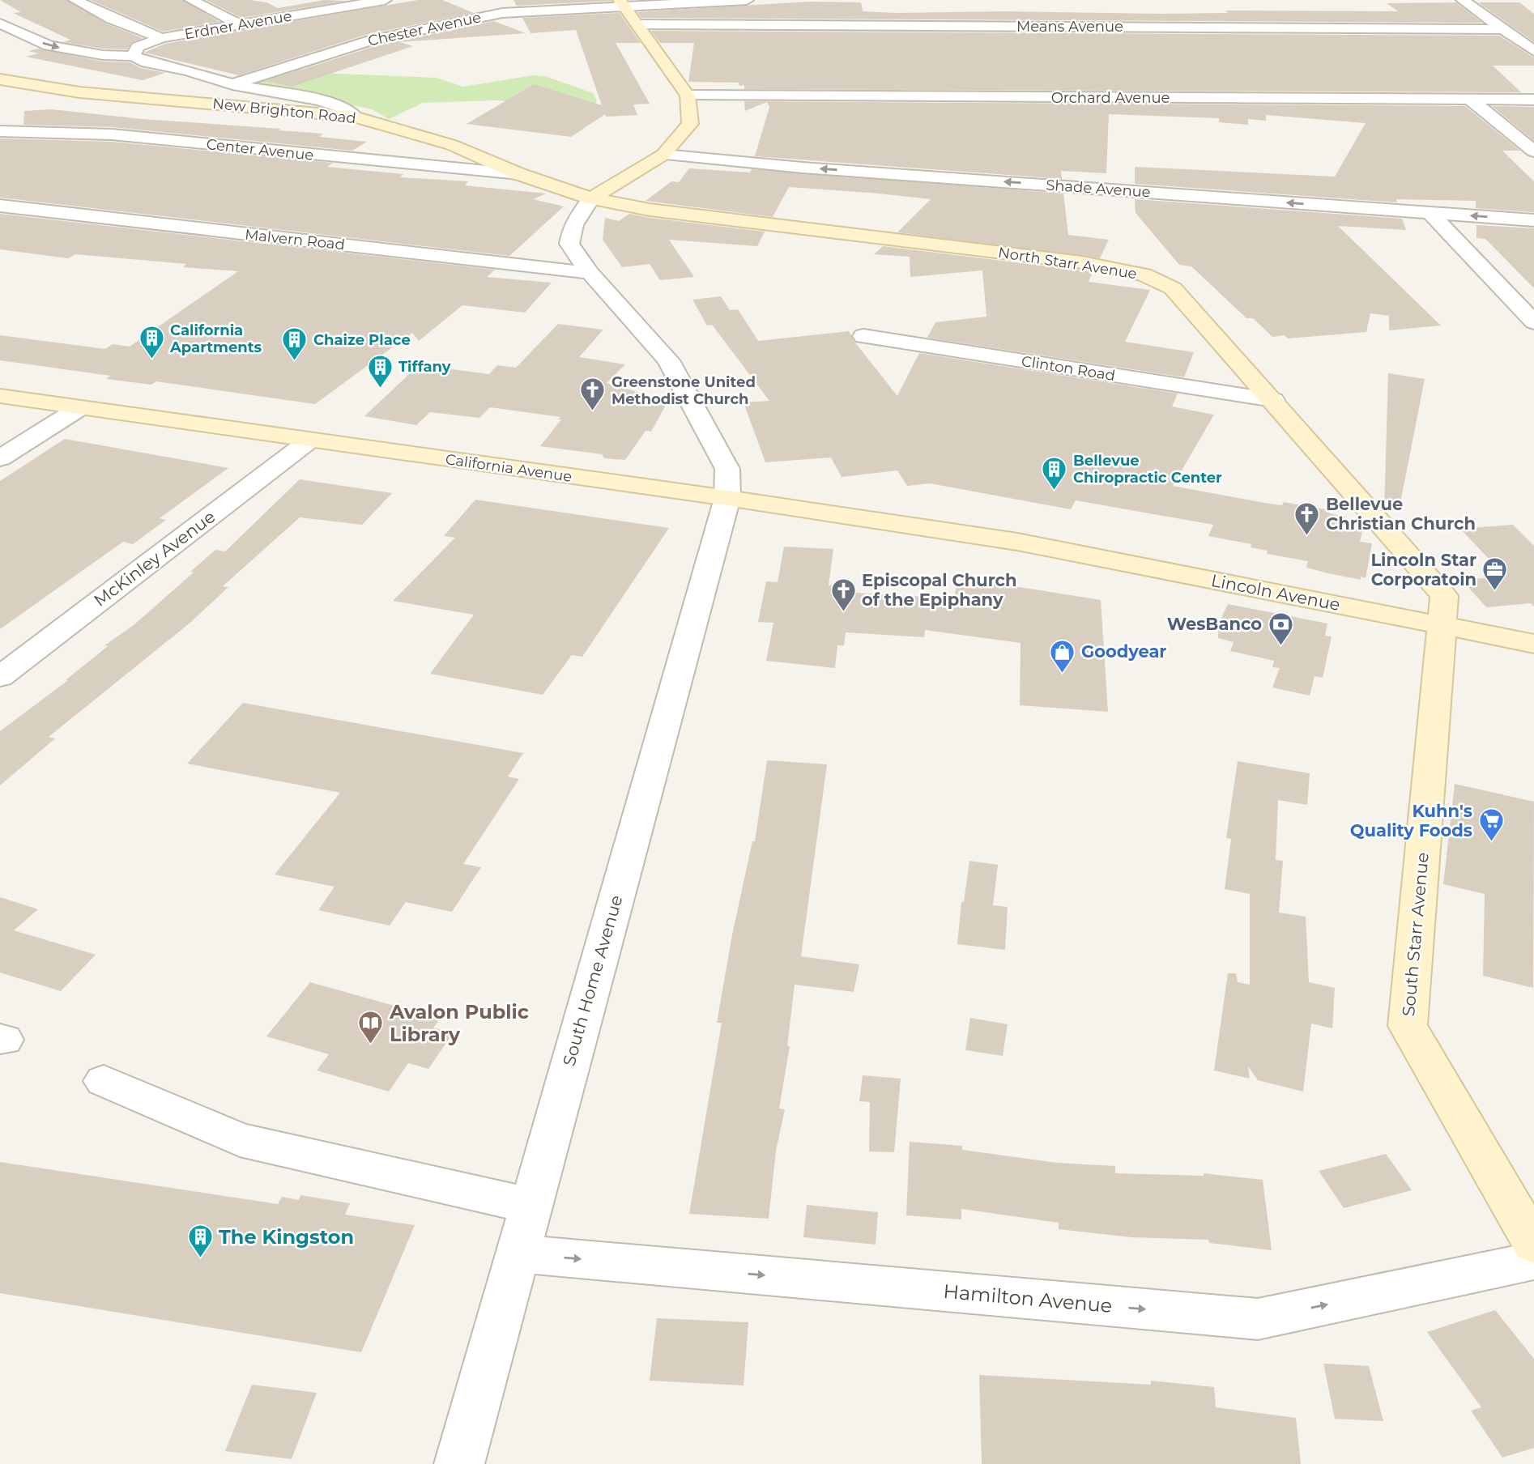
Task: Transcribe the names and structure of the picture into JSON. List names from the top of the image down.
{
  "streets": {
    "street": [
      "Erdner Avenue",
      "Means Avenue",
      "Chester Avenue",
      "Orchard Avenue",
      "New Brighton Road",
      "Center Avenue",
      "Shade Avenue",
      "Malvern Road",
      "North Starr Avenue",
      "Clinton Road",
      "California Avenue",
      "McKinley Avenue",
      "Lincoln Avenue",
      "South Starr Avenue",
      "South Home Avenue",
      "Hamilton Avenue"
    ]
  },
  "crossings": [
    ["New Brighton Road", "Center Avenue"],
    ["New Brighton Road", "North Starr Avenue"],
    ["New Brighton Road", "South Home Avenue"],
    ["Malvern Road", "South Home Avenue"],
    ["North Starr Avenue", "Clinton Road"],
    ["North Starr Avenue", "Lincoln Avenue"],
    ["North Starr Avenue", "South Starr Avenue"],
    ["North Starr Avenue", "South Home Avenue"],
    ["California Avenue", "McKinley Avenue"],
    ["California Avenue", "Lincoln Avenue"],
    ["California Avenue", "South Home Avenue"],
    ["Lincoln Avenue", "South Starr Avenue"],
    ["South Home Avenue", "Hamilton Avenue"]
  ],
  "one_way": ["Shade Avenue", "Hamilton Avenue"],
  "places": {
    "building": [
      "California Apartments",
      "Chaize Place",
      "Tiffany",
      "Bellevue Chiropractic Center",
      "The Kingston"
    ],
    "church": ["Greenstone United Methodist Church", "Bellevue Christian Church", "Episcopal Church of the Epiphany"],
    "office": ["Lincoln Star Corporatoin"],
    "bank": ["WesBanco"],
    "shop": ["Goodyear"],
    "supermarket": ["Kuhn's Quality Foods"],
    "library": ["Avalon Public Library"]
  }
}
